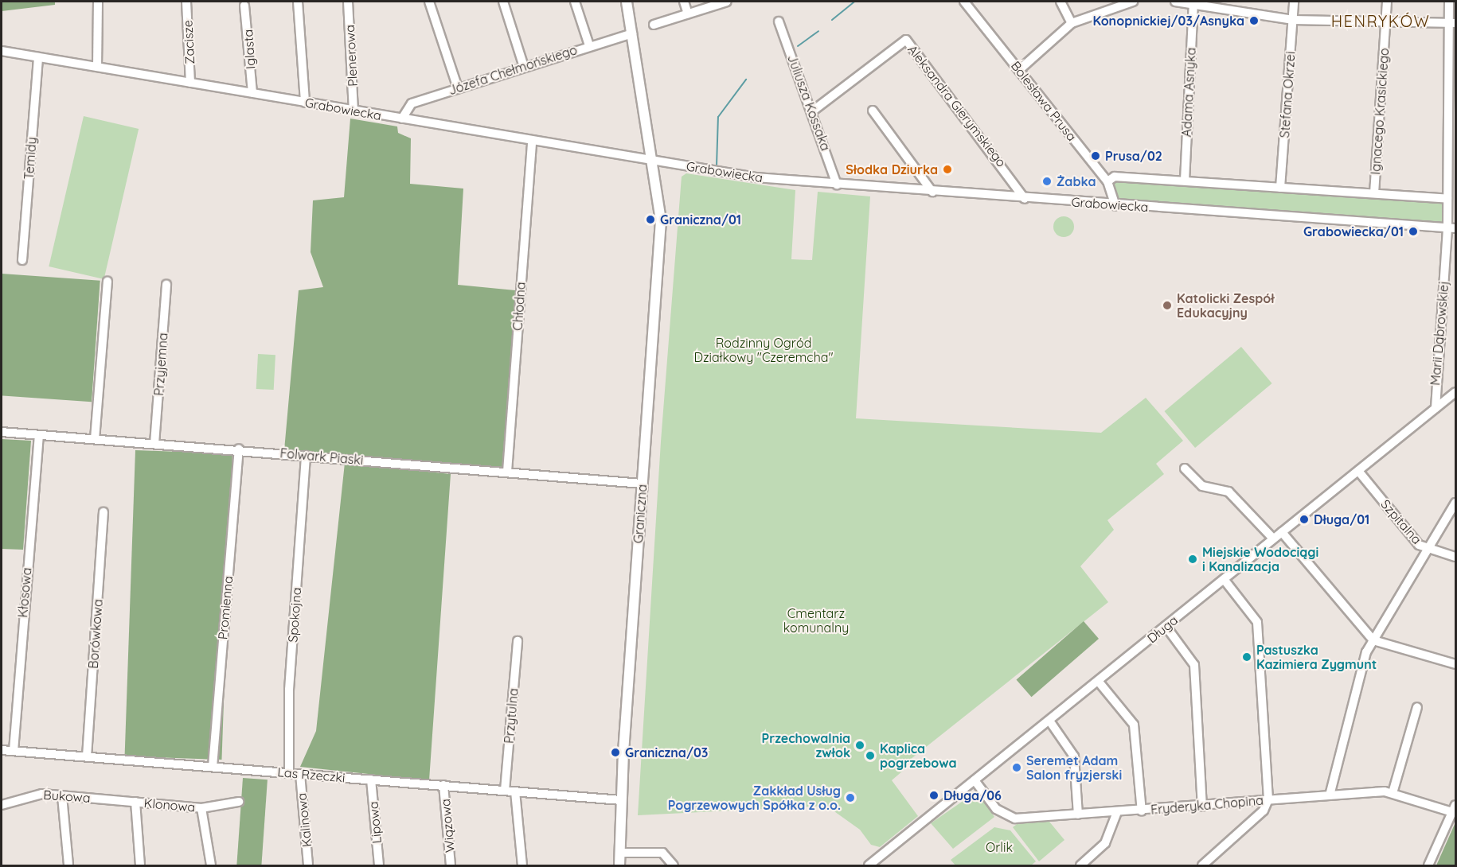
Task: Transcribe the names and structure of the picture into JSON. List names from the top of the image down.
{
  "streets": {
    "main road": ["Graniczna"],
    "street": [
      "Zacisze",
      "Iglasta",
      "Plenerowa",
      "Józefa Chełmońskiego",
      "Adama Asnyka",
      "Stefana Okrzei",
      "Bolesława Prusa",
      "Juliusza Kossaka",
      "Aleksandra Gierymskiego",
      "Grabowiecka",
      "Ignacego Krasickiego",
      "Temidy",
      "Chłodna",
      "Marii Dąbrowskiej",
      "Przyjemna",
      "Folwark Piaski",
      "Szpitalna",
      "Kłosowa",
      "Promienna",
      "Spokojna",
      "Długa",
      "Borówkowa",
      "Przytulna",
      "Las Rzeczki",
      "Bukowa",
      "Klonowa",
      "Fryderyka Chopina",
      "Kalinowa",
      "Lipowa",
      "Wiązowa"
    ]
  },
  "crossings": [
    ["Zacisze", "Grabowiecka"],
    ["Iglasta", "Grabowiecka"],
    ["Plenerowa", "Grabowiecka"],
    ["Józefa Chełmońskiego", "Grabowiecka"],
    ["Józefa Chełmońskiego", "Graniczna"],
    ["Adama Asnyka", "Grabowiecka"],
    ["Stefana Okrzei", "Grabowiecka"],
    ["Bolesława Prusa", "Grabowiecka"],
    ["Juliusza Kossaka", "Aleksandra Gierymskiego"],
    ["Juliusza Kossaka", "Grabowiecka"],
    ["Aleksandra Gierymskiego", "Grabowiecka"],
    ["Grabowiecka", "Ignacego Krasickiego"],
    ["Grabowiecka", "Temidy"],
    ["Grabowiecka", "Chłodna"],
    ["Grabowiecka", "Marii Dąbrowskiej"],
    ["Grabowiecka", "Graniczna"],
    ["Chłodna", "Folwark Piaski"],
    ["Marii Dąbrowskiej", "Długa"],
    ["Przyjemna", "Folwark Piaski"],
    ["Folwark Piaski", "Graniczna"],
    ["Folwark Piaski", "Kłosowa"],
    ["Folwark Piaski", "Promienna"],
    ["Folwark Piaski", "Spokojna"],
    ["Graniczna", "Las Rzeczki"],
    ["Szpitalna", "Długa"],
    ["Kłosowa", "Las Rzeczki"],
    ["Promienna", "Las Rzeczki"],
    ["Spokojna", "Las Rzeczki"],
    ["Długa", "Fryderyka Chopina"],
    ["Borówkowa", "Las Rzeczki"],
    ["Przytulna", "Las Rzeczki"],
    ["Las Rzeczki", "Kalinowa"],
    ["Las Rzeczki", "Lipowa"],
    ["Las Rzeczki", "Wiązowa"],
    ["Bukowa", "Klonowa"]
  ],
  "districts": ["HENRYKÓW"],
  "parks": ["Rodzinny Ogród Działkowy \"Czeremcha\"", "Cmentarz komunalny", "Orlik"],
  "places": [
    "Konopnickiej/03/Asnyka",
    "Prusa/02",
    "Słodka Dziurka",
    "Żabka",
    "Graniczna/01",
    "Grabowiecka/01",
    "Katolicki Zespół Edukacyjny",
    "Długa/01",
    "Miejskie Wodociągi i Kanalizacja",
    "Pastuszka Kazimiera Zygmunt",
    "Przechowalnia zwłok",
    "Graniczna/03",
    "Kaplica pogrzebowa",
    "Seremet Adam Salon fryzjerski",
    "Długa/06",
    "Zakkład Usług Pogrzewowych Spółka z o.o."
  ]
}
